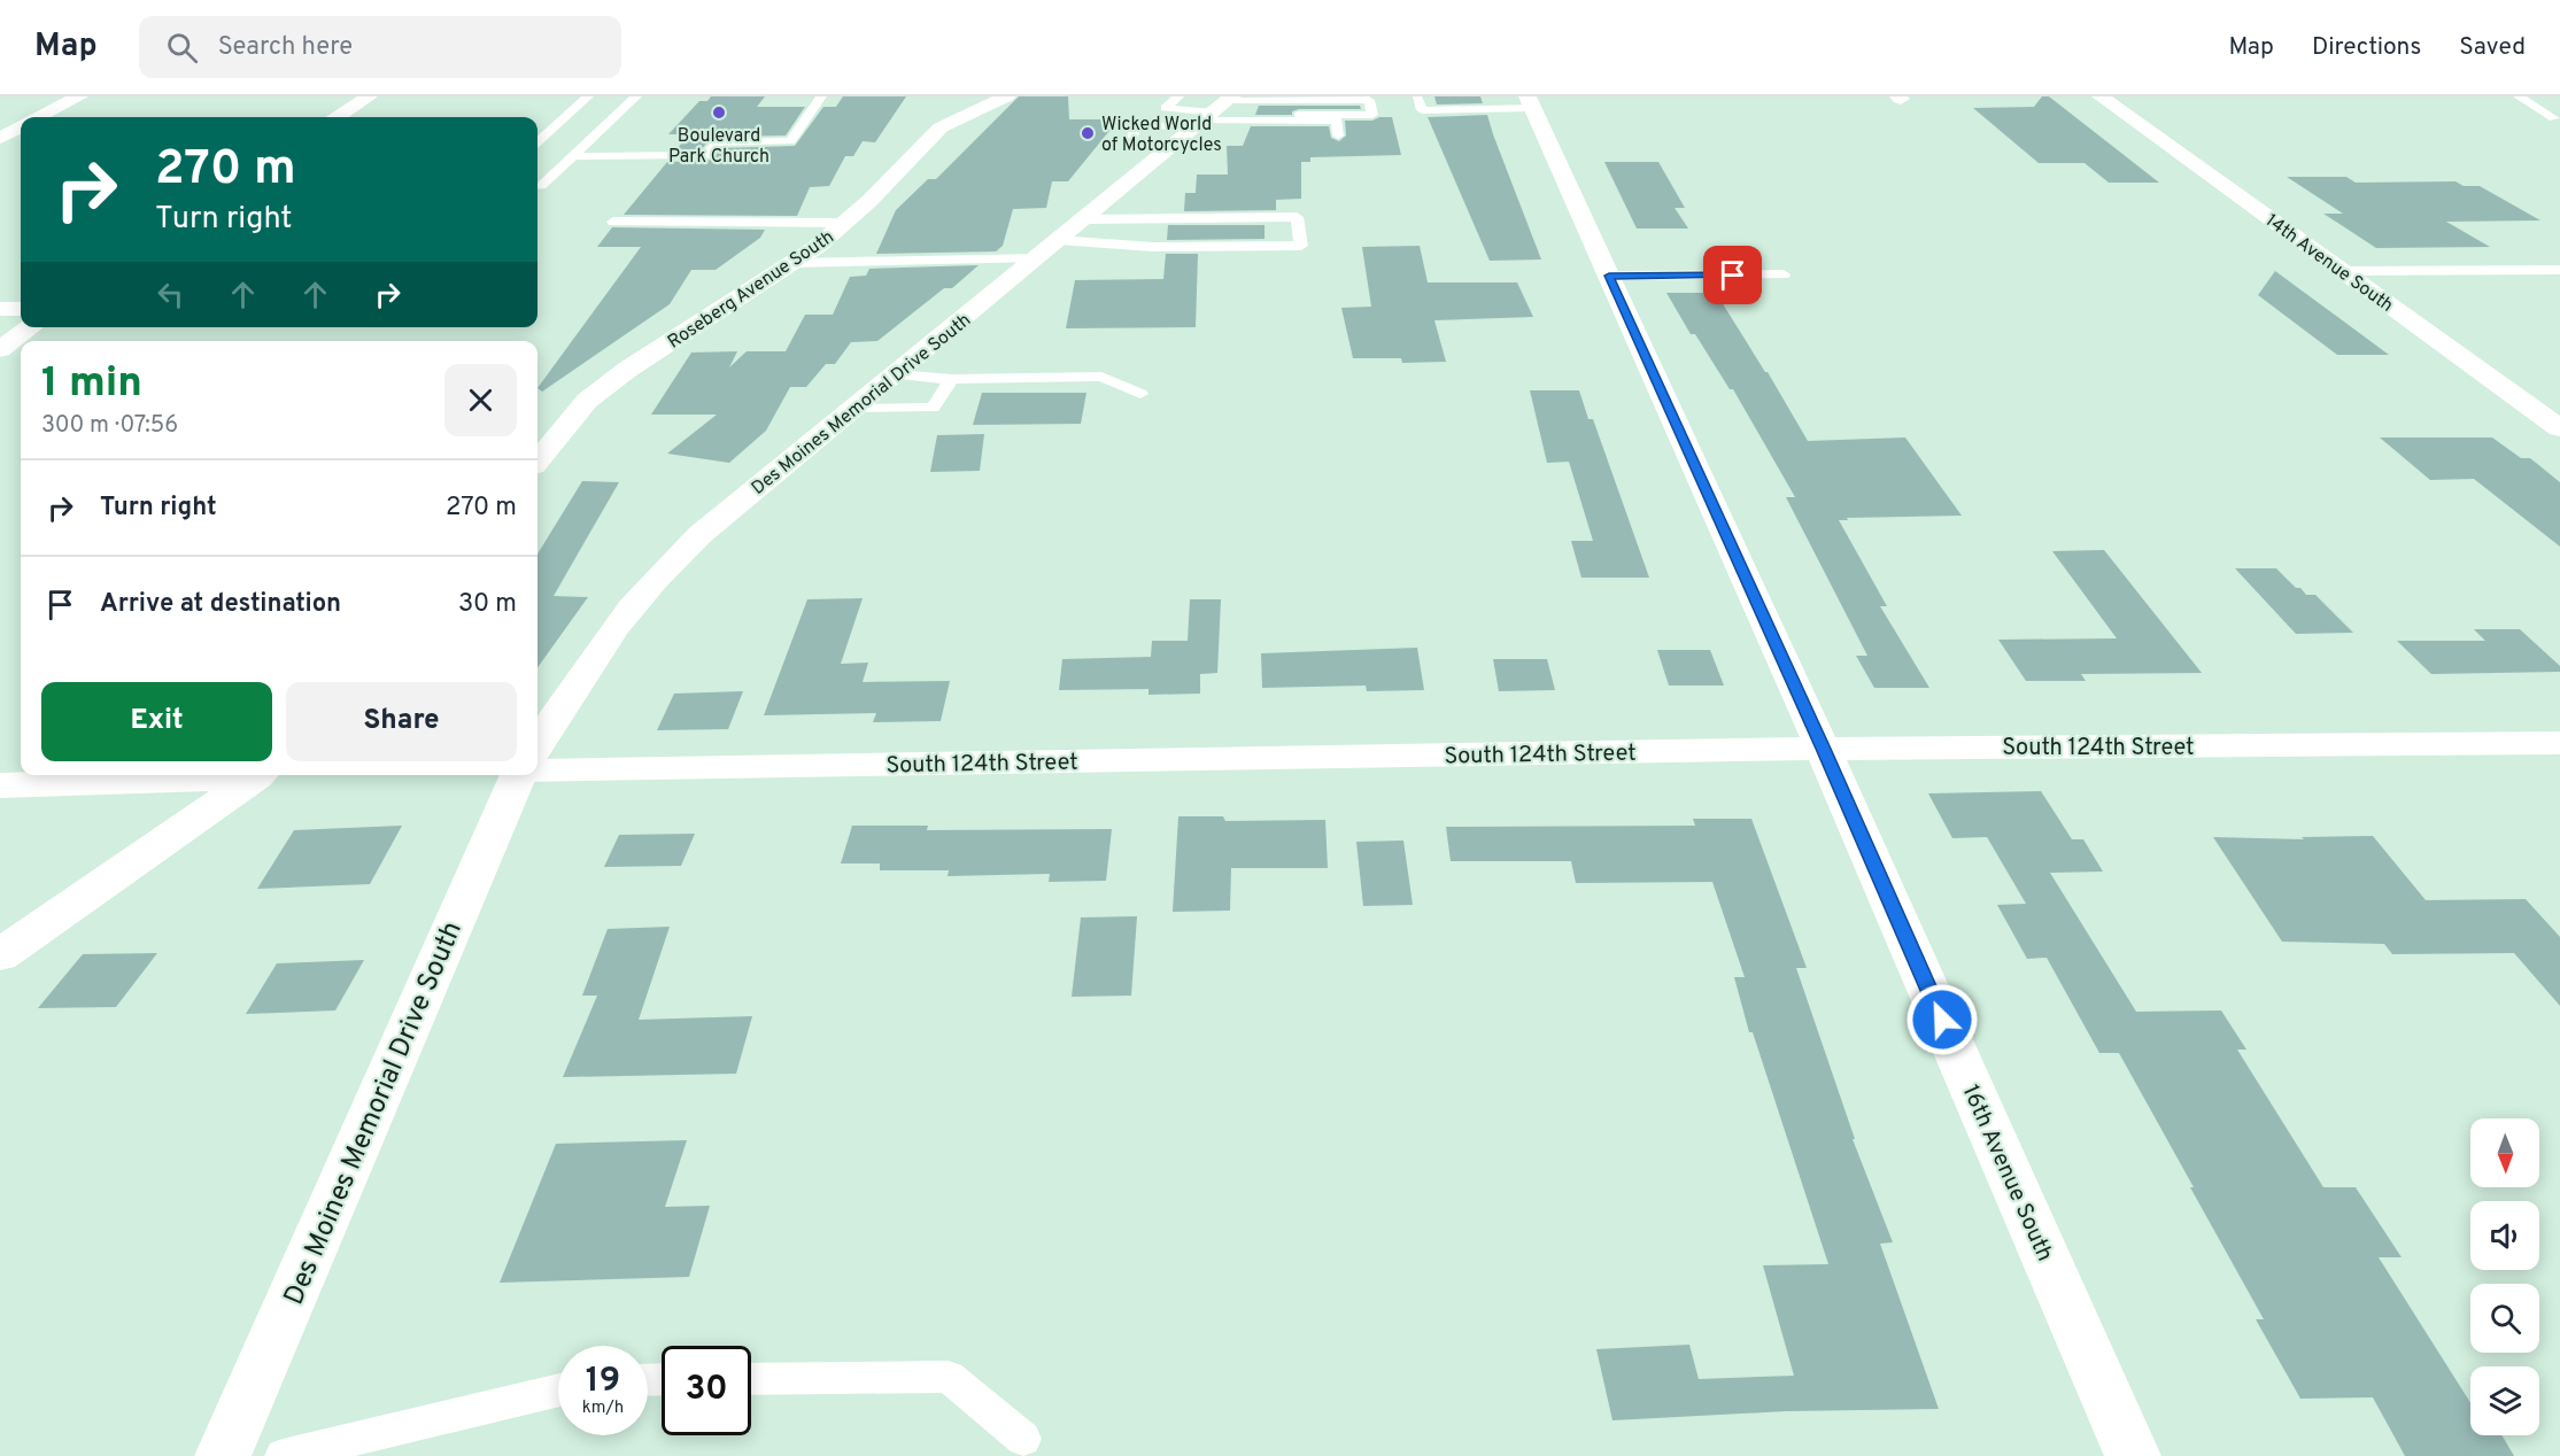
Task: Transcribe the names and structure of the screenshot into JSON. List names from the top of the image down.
{
  "streets": {
    "street": [
      "14th Avenue South",
      "Roseberg Avenue South",
      "Des Moines Memorial Drive South",
      "South 124th Street",
      "16th Avenue South"
    ]
  },
  "crossings": [
    ["South 124th Street", "16th Avenue South"]
  ],
  "places": ["Boulevard Park Church", "Wicked World of Motorcycles"],
  "north": "bottom",
  "page": {
    "header": "Map",
    "search": "Search here",
    "nav": ["Map", "Directions", "Saved"],
    "turn": ["270 m", "Turn right"],
    "heading": ["1 min", "300 m · 07:56"],
    "list": [
      {
        "name": "Turn right",
        "value": "270 m"
      },
      {
        "name": "Arrive at destination",
        "value": "30 m"
      }
    ],
    "buttons": ["Exit", "Share"],
    "speed": "19 km/h",
    "limit": "30"
  }
}
